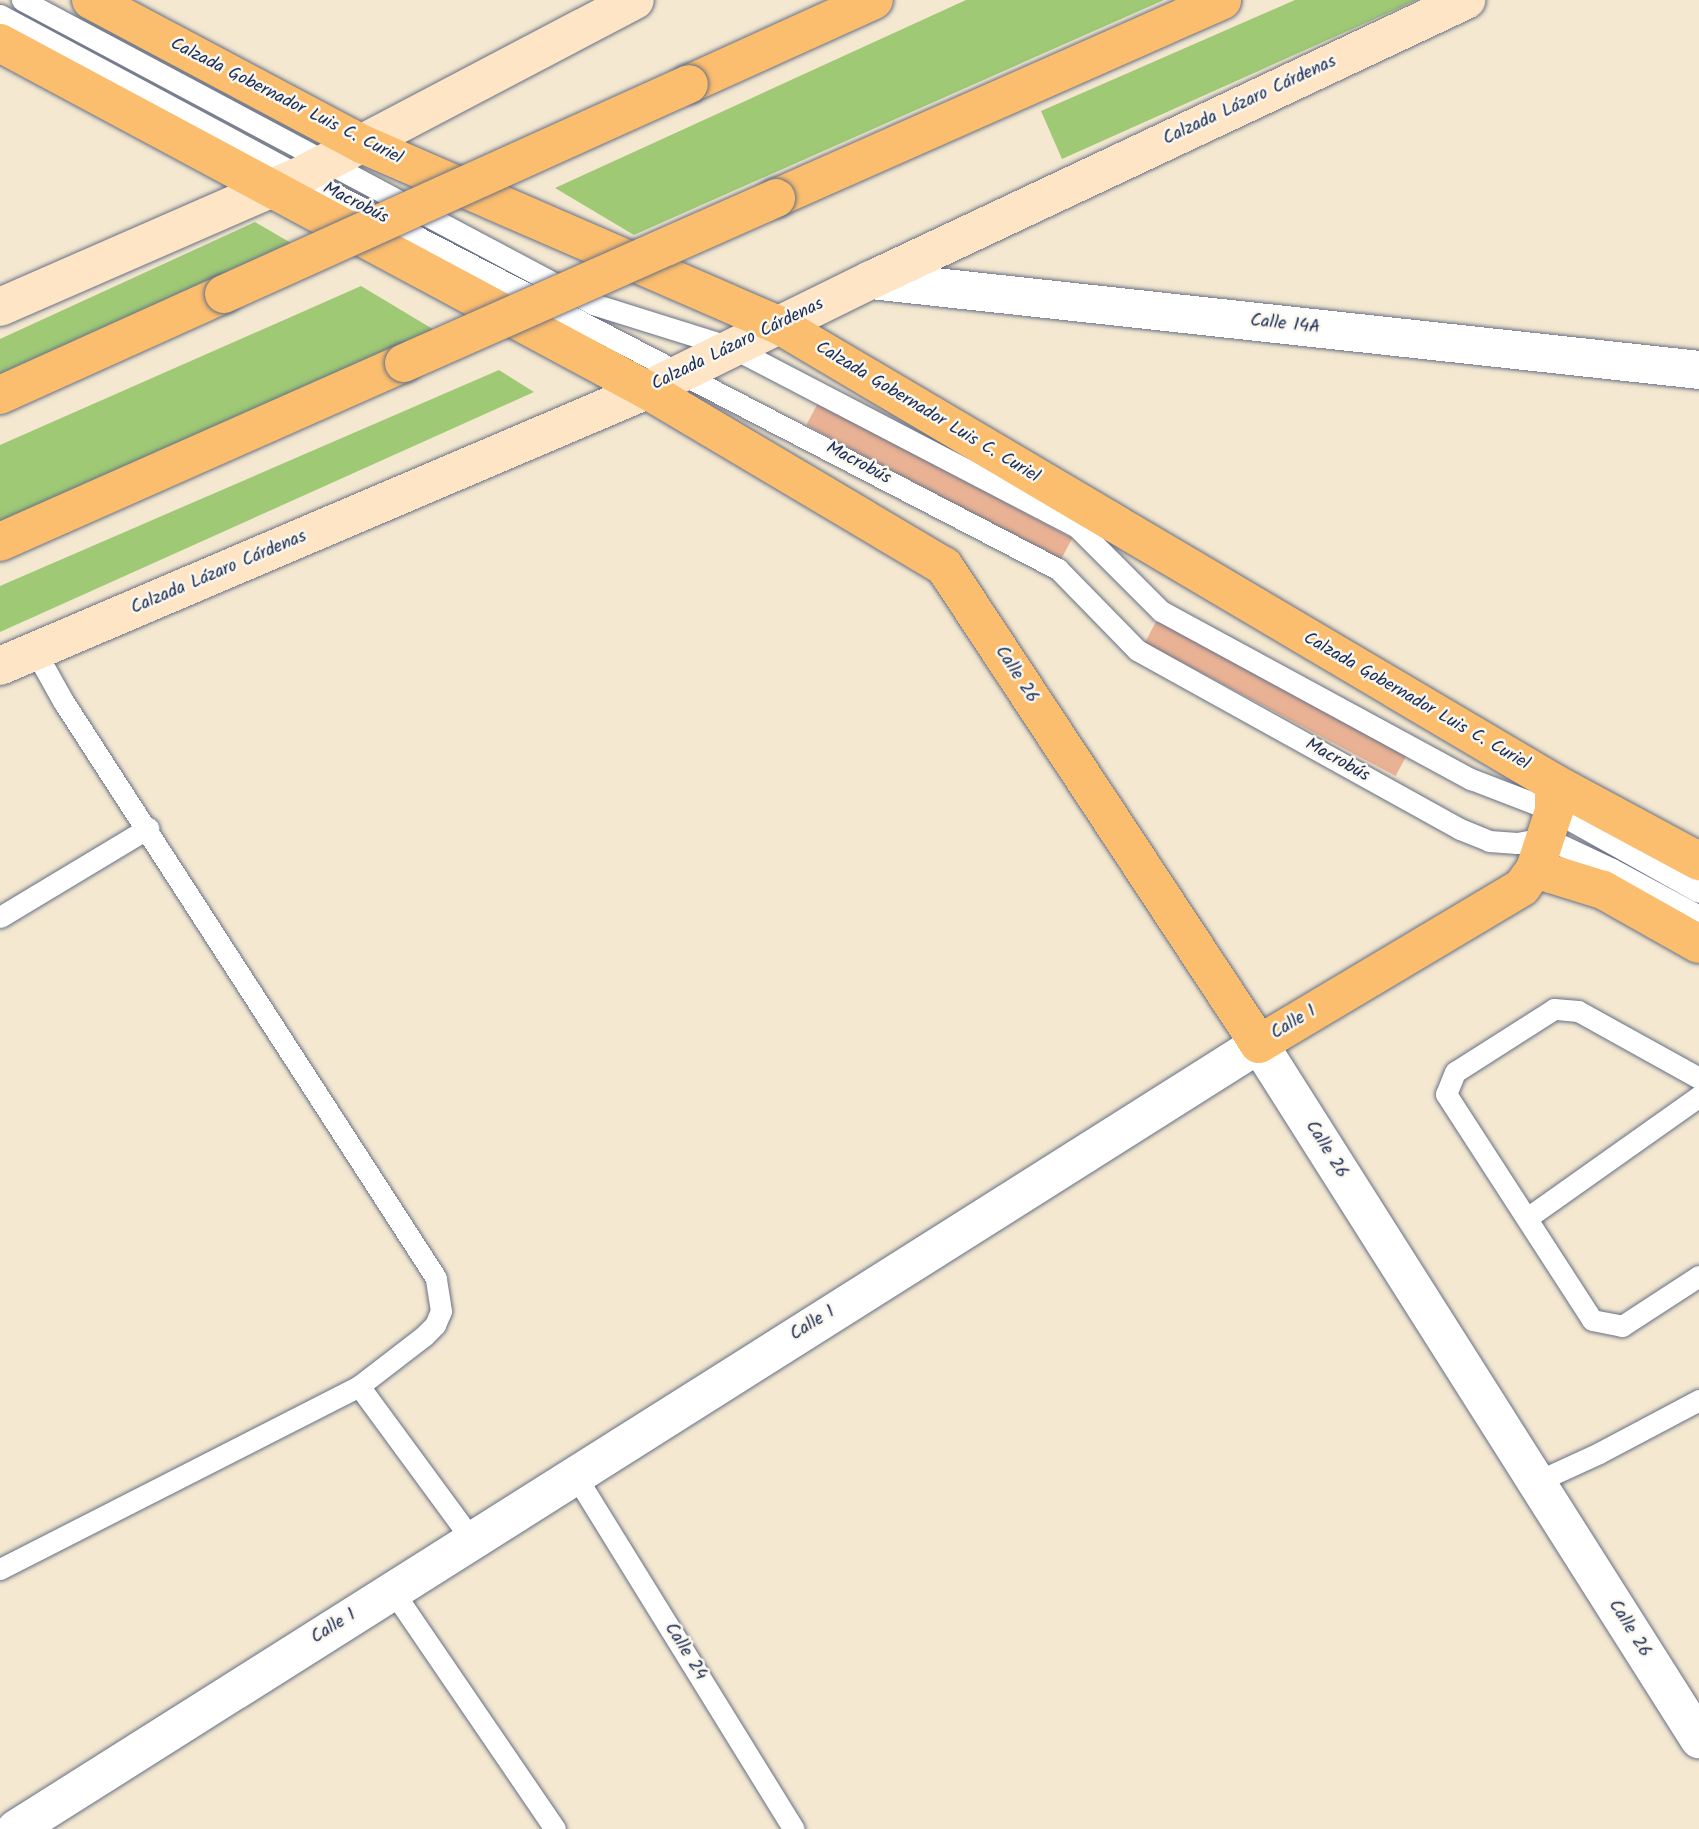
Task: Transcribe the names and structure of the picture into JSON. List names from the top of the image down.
{
  "streets": {
    "main road": [
      "Calzada Lázaro Cárdenas",
      "Calzada Gobernador Luis C. Curiel",
      "Calle 26",
      "Calle 1"
    ],
    "street": ["Calle 14A"],
    "lane": ["Macrobús", "Calle 24"]
  },
  "crossings": [
    ["Calzada Lázaro Cárdenas", "Calzada Gobernador Luis C. Curiel"],
    ["Calzada Lázaro Cárdenas", "Macrobús"],
    ["Calzada Lázaro Cárdenas", "Calle 14A"],
    ["Calzada Lázaro Cárdenas", "Calle 26"],
    ["Calzada Gobernador Luis C. Curiel", "Macrobús"],
    ["Calzada Gobernador Luis C. Curiel", "Calle 1"],
    ["Macrobús", "Calle 1"],
    ["Calle 26", "Calle 1"],
    ["Calle 1", "Calle 24"]
  ]
}
